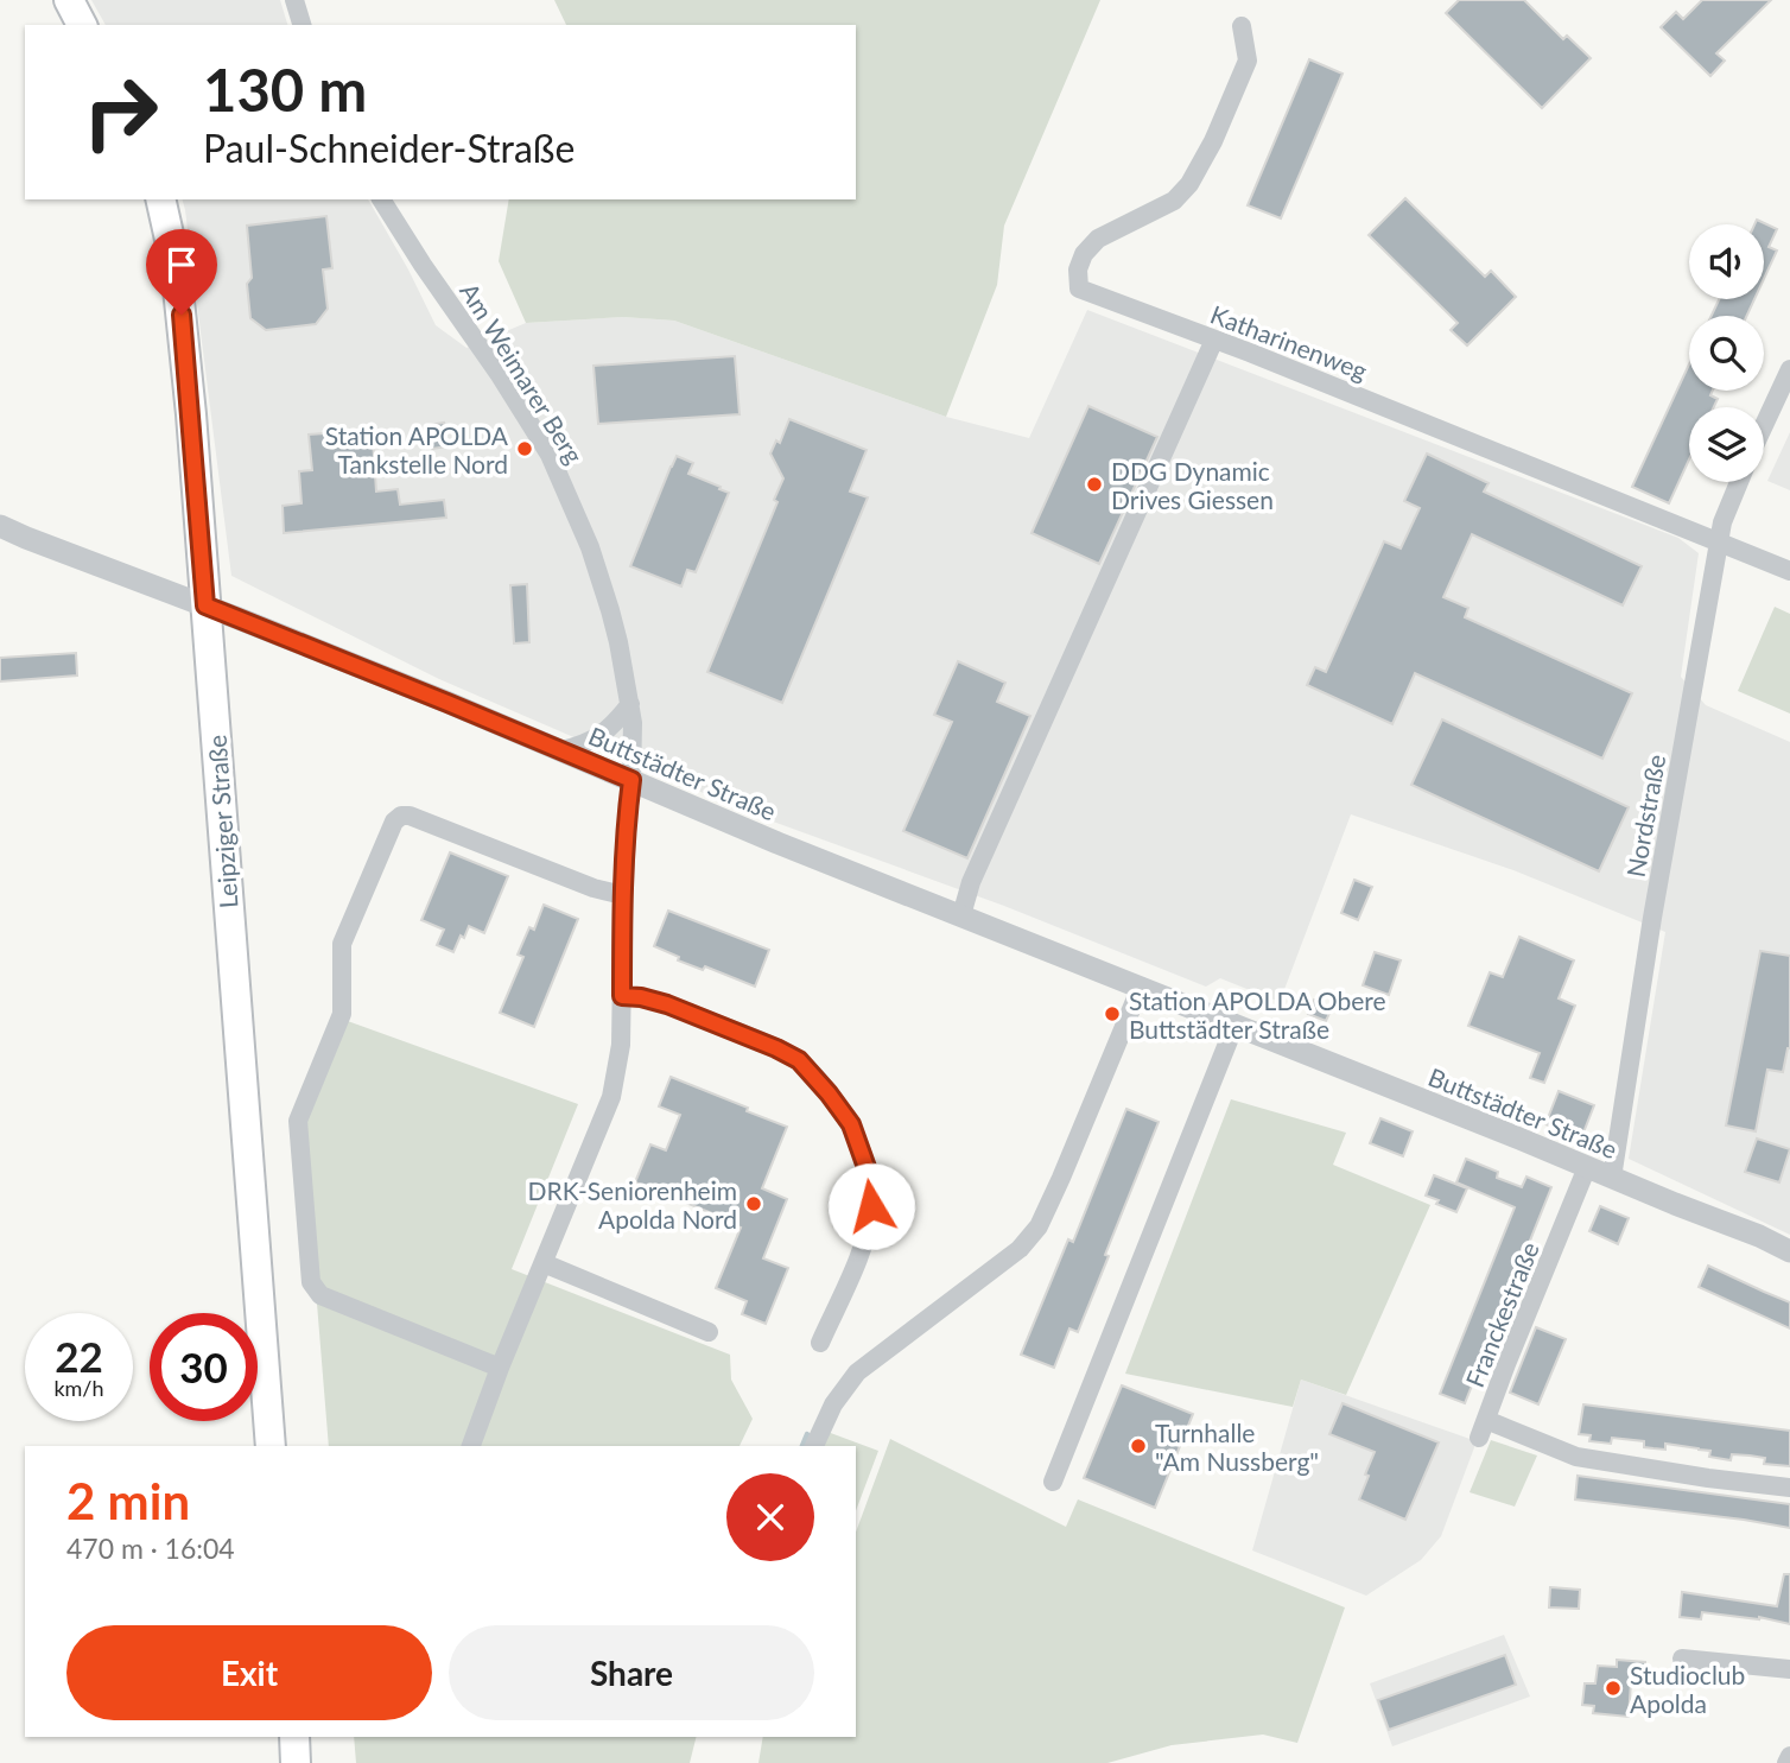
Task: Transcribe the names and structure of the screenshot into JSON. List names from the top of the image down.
{
  "streets": {
    "main road": ["Leipziger Straße"],
    "street": [
      "Katharinenweg",
      "Am Weimarer Berg",
      "Buttstädter Straße",
      "Nordstraße",
      "Franckestraße"
    ]
  },
  "crossings": [
    ["Katharinenweg", "Nordstraße"],
    ["Am Weimarer Berg", "Buttstädter Straße"],
    ["Buttstädter Straße", "Nordstraße"],
    ["Buttstädter Straße", "Leipziger Straße"],
    ["Buttstädter Straße", "Franckestraße"]
  ],
  "places": [
    "Station APOLDA Tankstelle Nord",
    "DDG Dynamic Drives Giessen",
    "Station APOLDA Obere Buttstädter Straße",
    "DRK-Seniorenheim Apolda Nord",
    "Turnhalle \"Am Nussberg\"",
    "Studioclub Apolda"
  ],
  "page": {
    "turn": ["130 m", "Paul-Schneider-Straße"],
    "speed": "22 km/h",
    "limit": "30",
    "heading": ["2 min", "470 m · 16:04"],
    "buttons": ["Exit", "Share"]
  }
}
